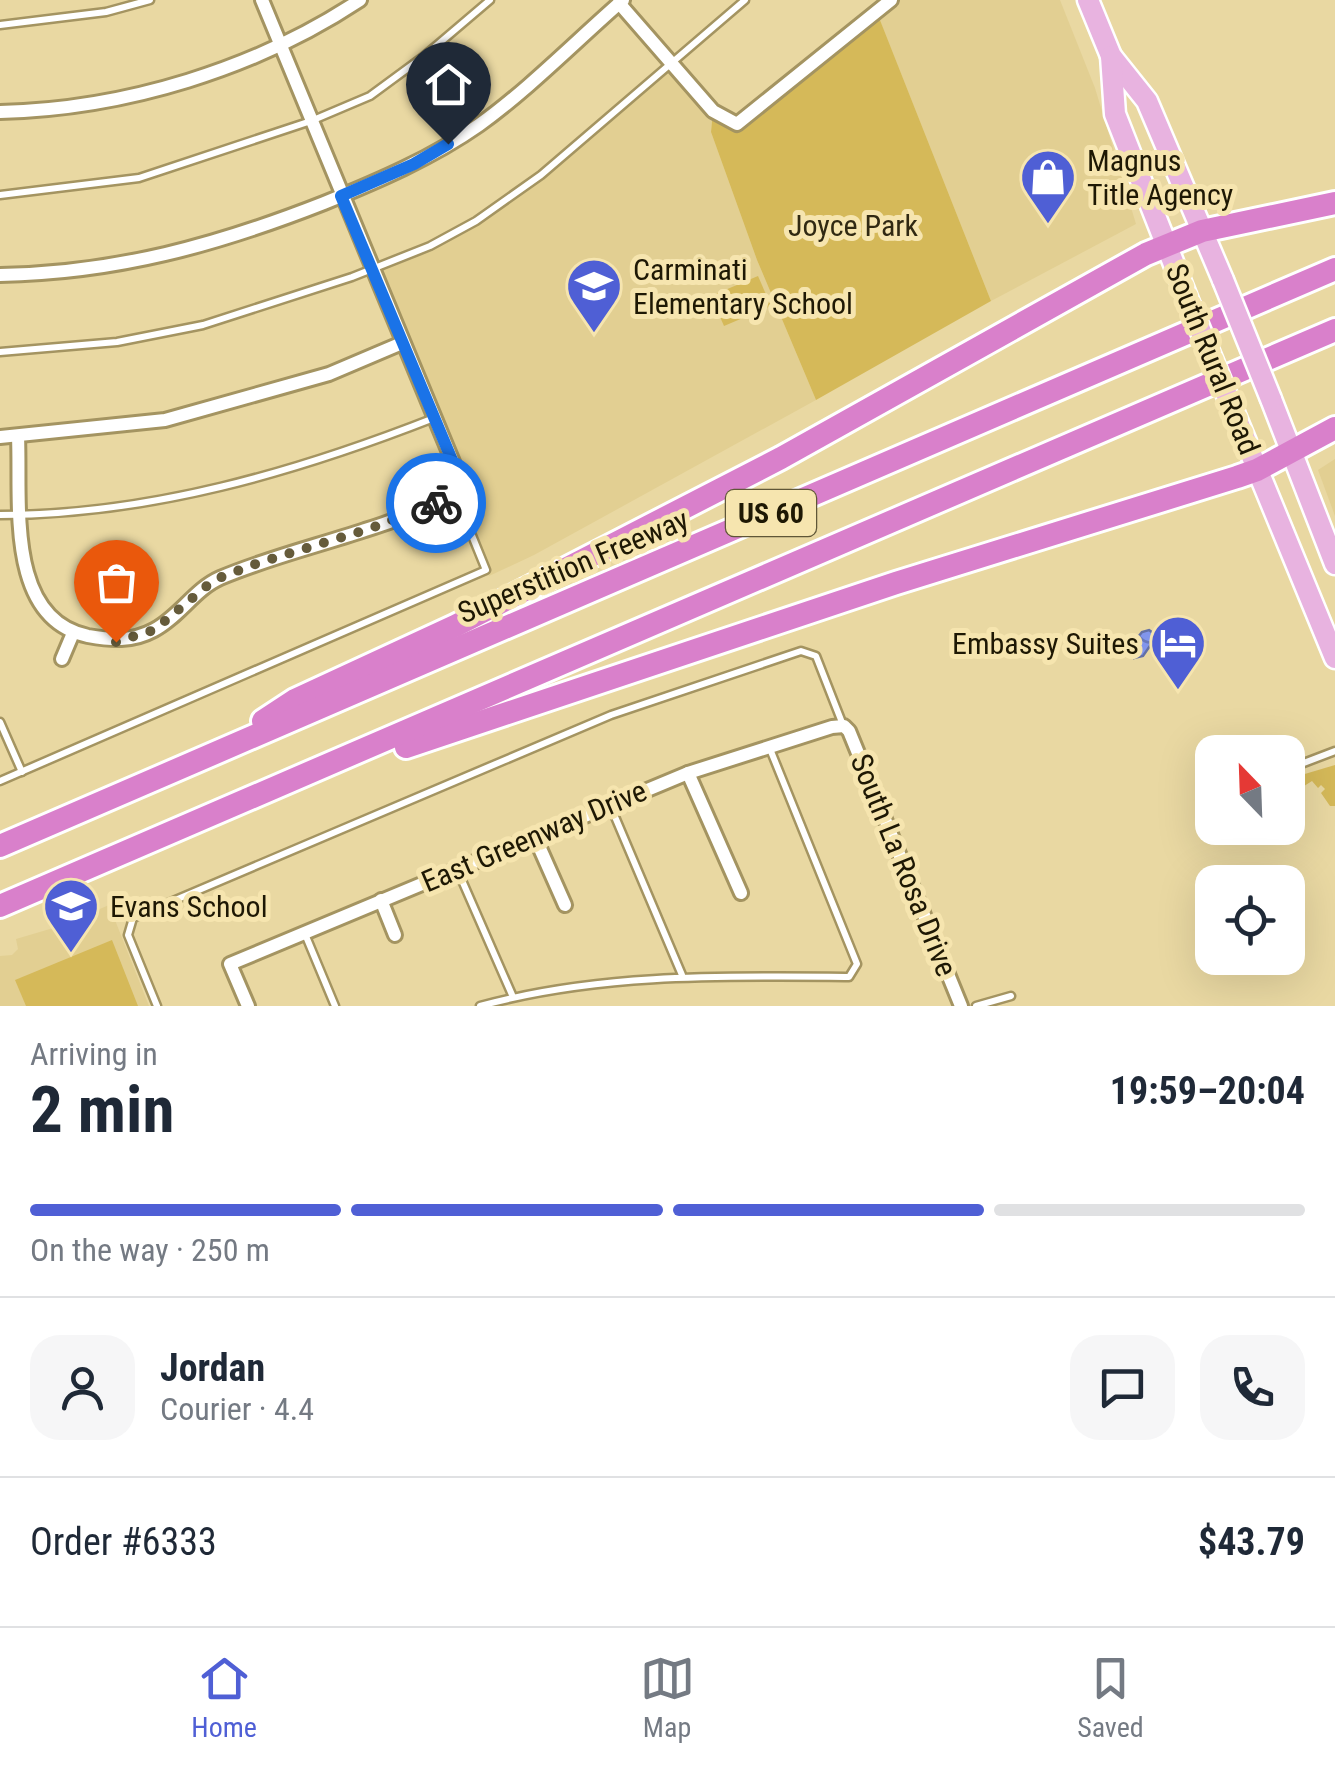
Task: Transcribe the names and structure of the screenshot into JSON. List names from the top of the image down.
{
  "streets": {
    "highway": ["US 60", "Superstition Freeway"],
    "main road": ["South Rural Road"],
    "street": ["East Greenway Drive", "South La Rosa Drive"]
  },
  "crossings": [
    ["East Greenway Drive", "South La Rosa Drive"]
  ],
  "parks": ["Joyce Park"],
  "places": {
    "shop": ["Magnus Title Agency"],
    "school or university": ["Carminati Elementary School", "Evans School"],
    "hotel": ["Embassy Suites"]
  },
  "north": "top left",
  "page": {
    "heading": ["2 min", "Arriving in", "19:59–20:04"],
    "panel": [
      "Jordan",
      "Courier · 4.4",
      "Order #6333",
      "$43.79"
    ],
    "bar": "On the way · 250 m",
    "tabs": ["Home", "Map", "Saved"]
  }
}
